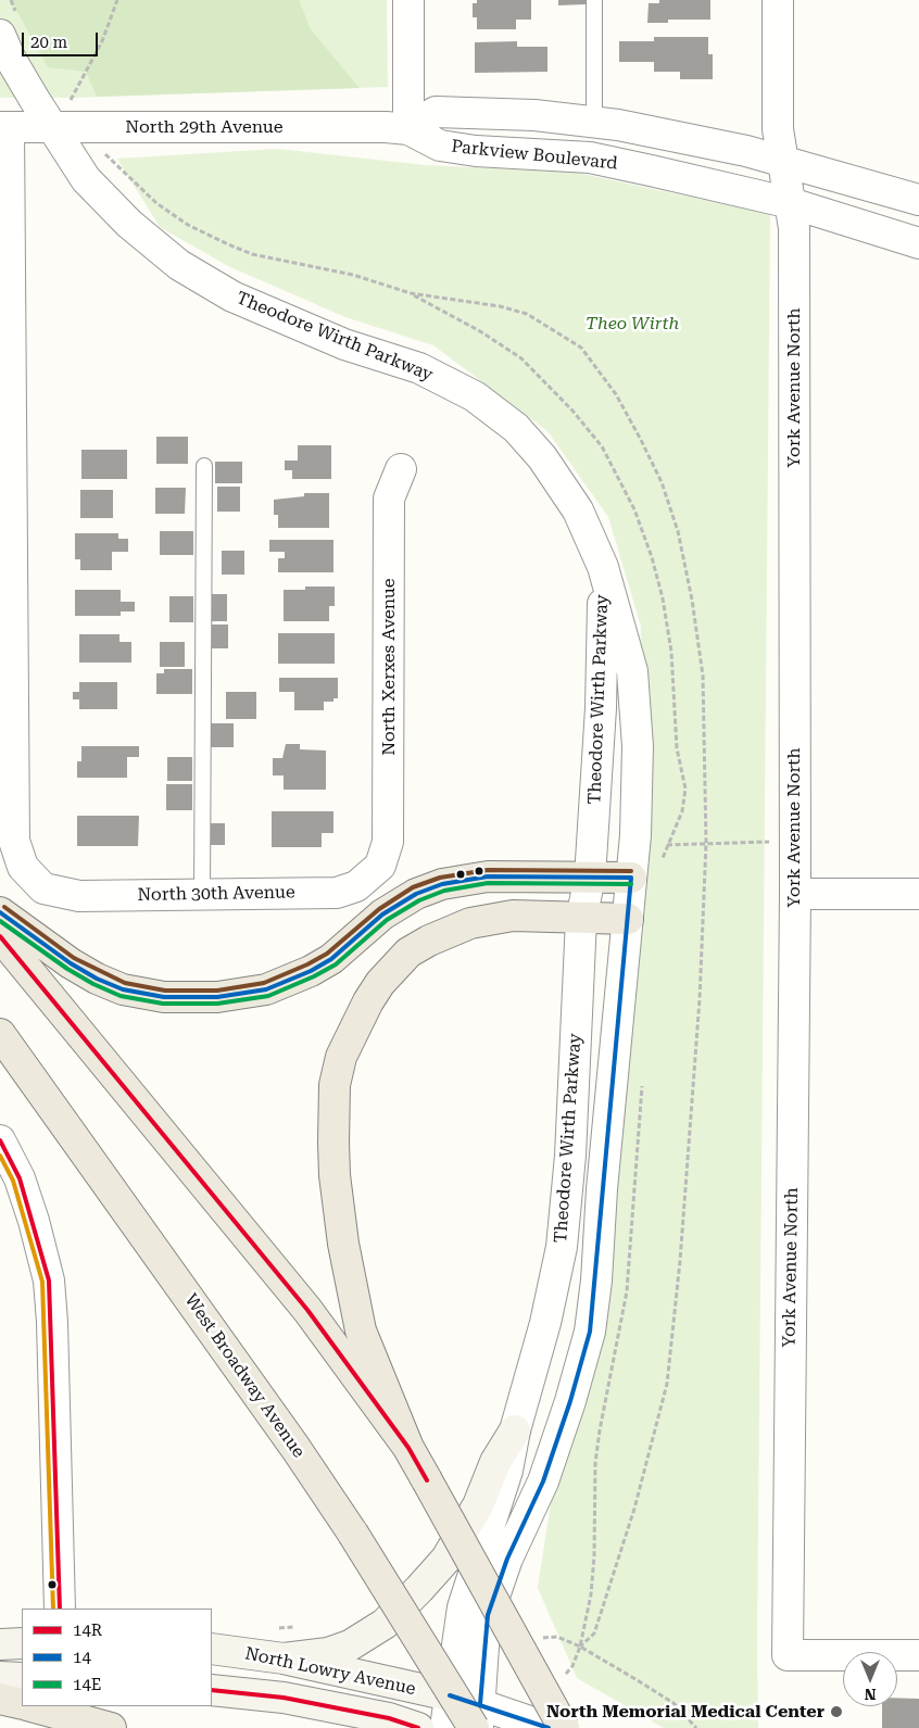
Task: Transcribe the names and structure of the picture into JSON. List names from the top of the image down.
{
  "streets": {
    "main road": ["West Broadway Avenue", "North Lowry Avenue"],
    "street": [
      "North 29th Avenue",
      "Parkview Boulevard",
      "Theodore Wirth Parkway",
      "York Avenue North",
      "North Xerxes Avenue",
      "North 30th Avenue"
    ]
  },
  "crossings": [
    ["North 29th Avenue", "Parkview Boulevard"],
    ["North 29th Avenue", "Theodore Wirth Parkway"],
    ["North 29th Avenue", "North 30th Avenue"],
    ["Parkview Boulevard", "York Avenue North"],
    ["Theodore Wirth Parkway", "West Broadway Avenue"],
    ["Theodore Wirth Parkway", "North Lowry Avenue"],
    ["North Xerxes Avenue", "North 30th Avenue"]
  ],
  "parks": ["Theo Wirth"],
  "places": ["North Memorial Medical Center"],
  "lines": ["transit line 14", "transit line 14E", "transit line 14R"],
  "legend": ["14R", "14", "14E"],
  "scale_bar": "20 m",
  "north": "bottom"
}
